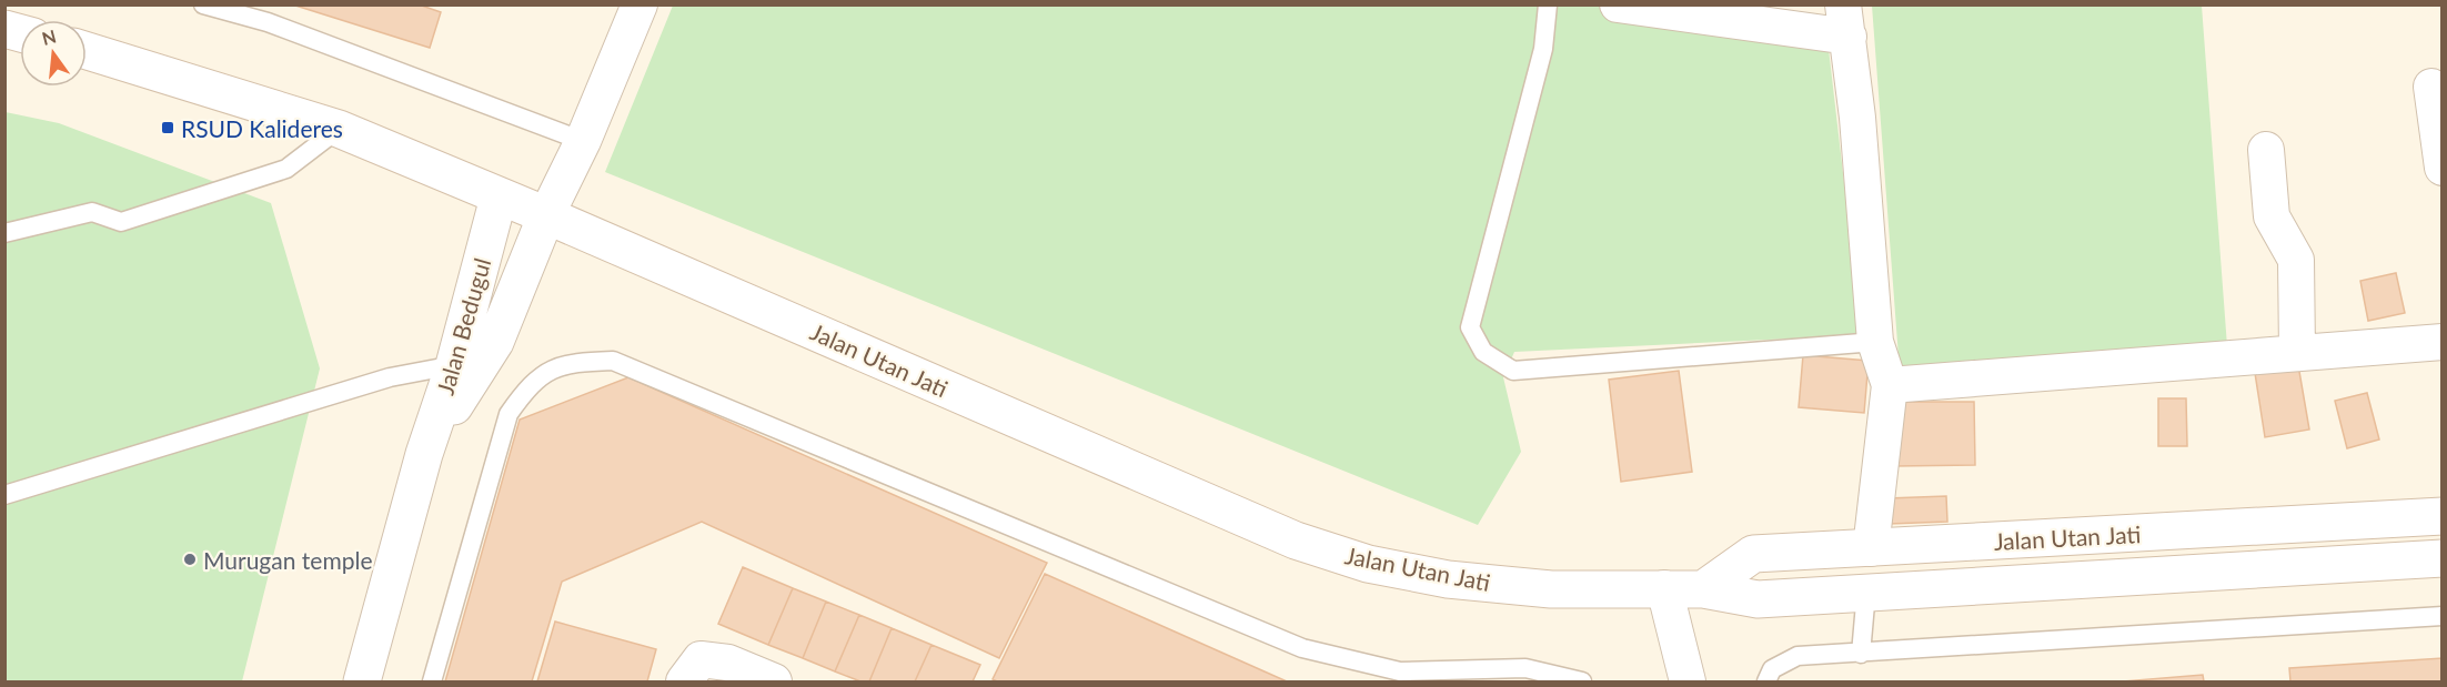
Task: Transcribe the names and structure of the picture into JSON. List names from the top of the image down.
{
  "streets": {
    "main road": ["Jalan Bedugul", "Jalan Utan Jati"]
  },
  "crossings": [
    ["Jalan Bedugul", "Jalan Utan Jati"]
  ],
  "places": {
    "transit": ["RSUD Kalideres"],
    "other": ["Murugan temple"]
  },
  "north": "top"
}
